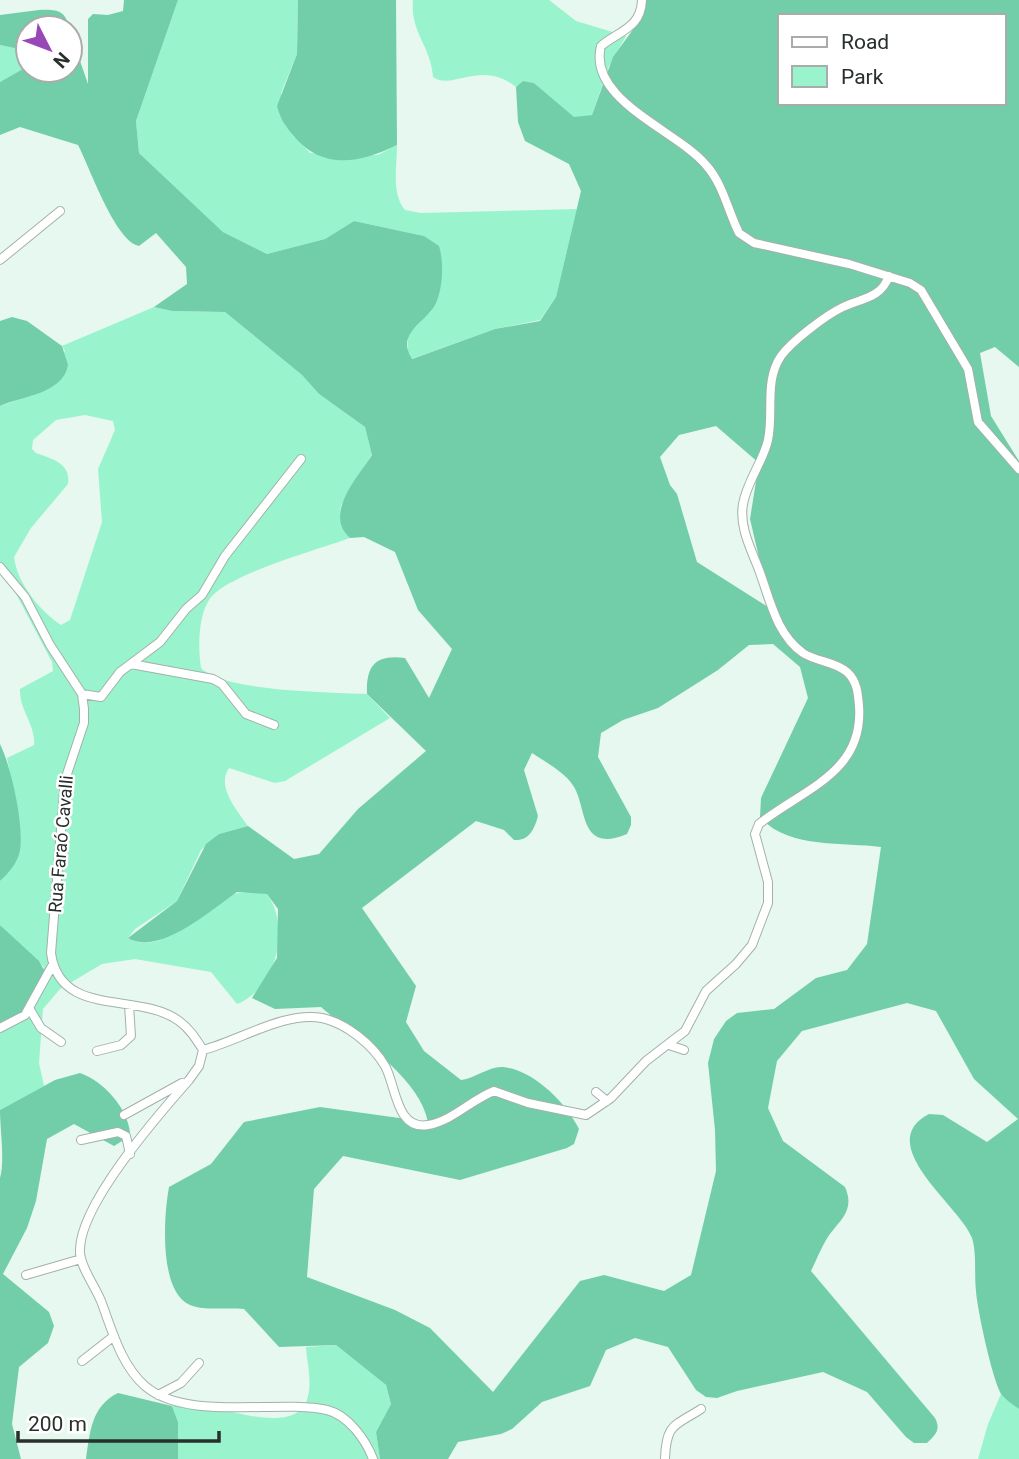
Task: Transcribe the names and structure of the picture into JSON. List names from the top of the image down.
{
  "streets": {
    "street": ["Rua Faraó Cavalli"]
  },
  "legend": ["Road", "Park"],
  "scale_bar": "200 m",
  "north": "bottom right"
}
